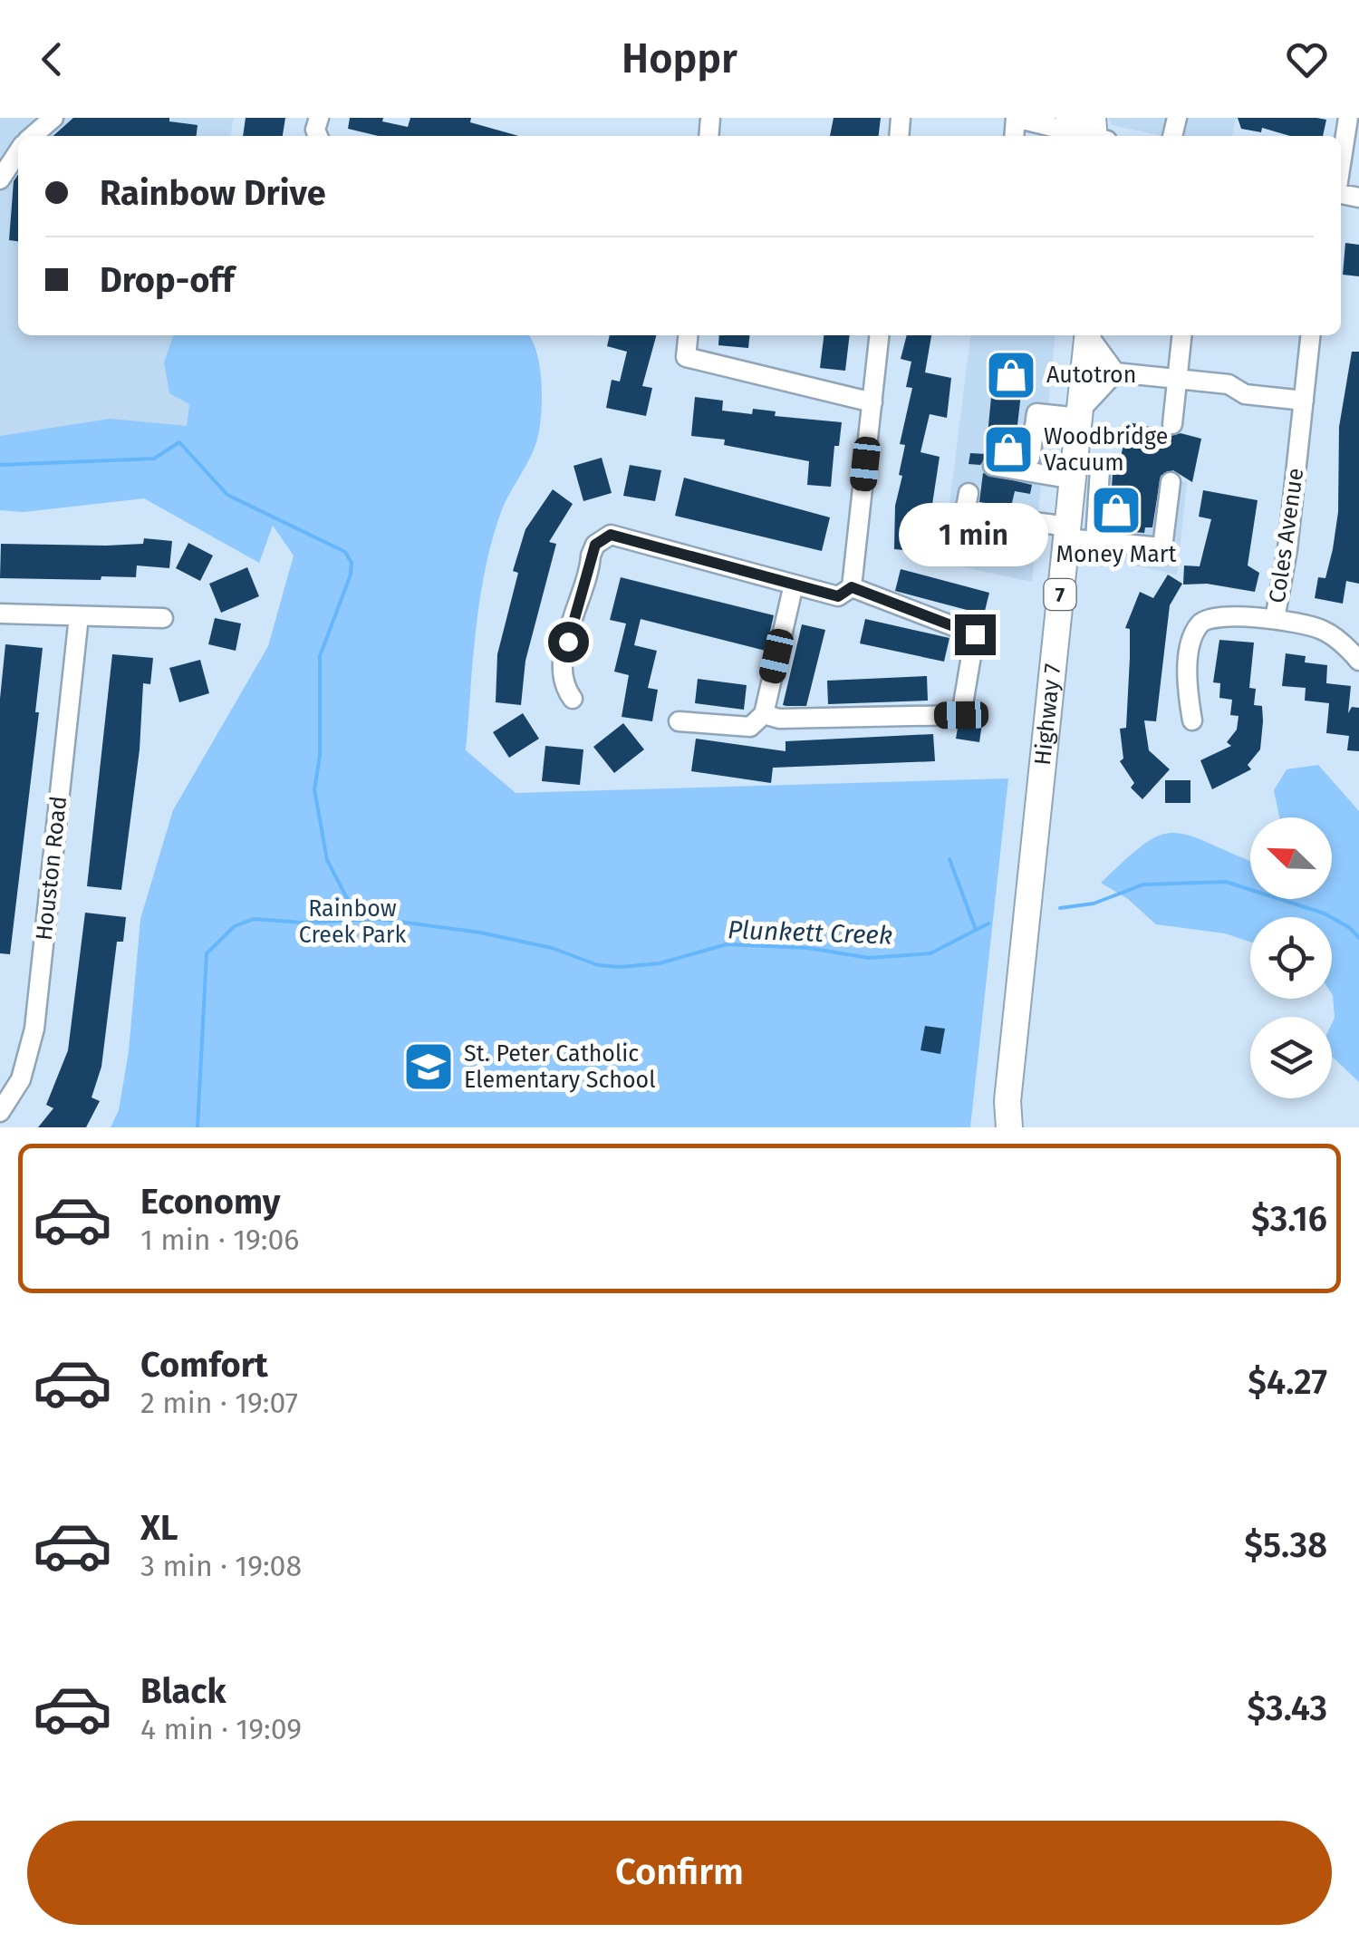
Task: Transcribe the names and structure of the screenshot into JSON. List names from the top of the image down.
{
  "streets": {
    "main road": ["7", "Highway 7"],
    "street": ["Coles Avenue", "Houston Road"]
  },
  "water": ["Plunkett Creek"],
  "parks": ["Rainbow Creek Park"],
  "places": {
    "shop": ["Autotron", "Woodbridge Vacuum", "Money Mart"],
    "school or university": ["St. Peter Catholic Elementary School"]
  },
  "north": "top left",
  "page": {
    "header": "Hoppr",
    "banner": ["Rainbow Drive", "Drop-off"],
    "bubble": "1 min",
    "list": [
      {
        "name": "Economy",
        "note": "1 min · 19:06",
        "value": "$3.16"
      },
      {
        "name": "Comfort",
        "note": "2 min · 19:07",
        "value": "$4.27"
      },
      {
        "name": "XL",
        "note": "3 min · 19:08",
        "value": "$5.38"
      },
      {
        "name": "Black",
        "note": "4 min · 19:09",
        "value": "$3.43"
      }
    ],
    "buttons": "Confirm"
  }
}
